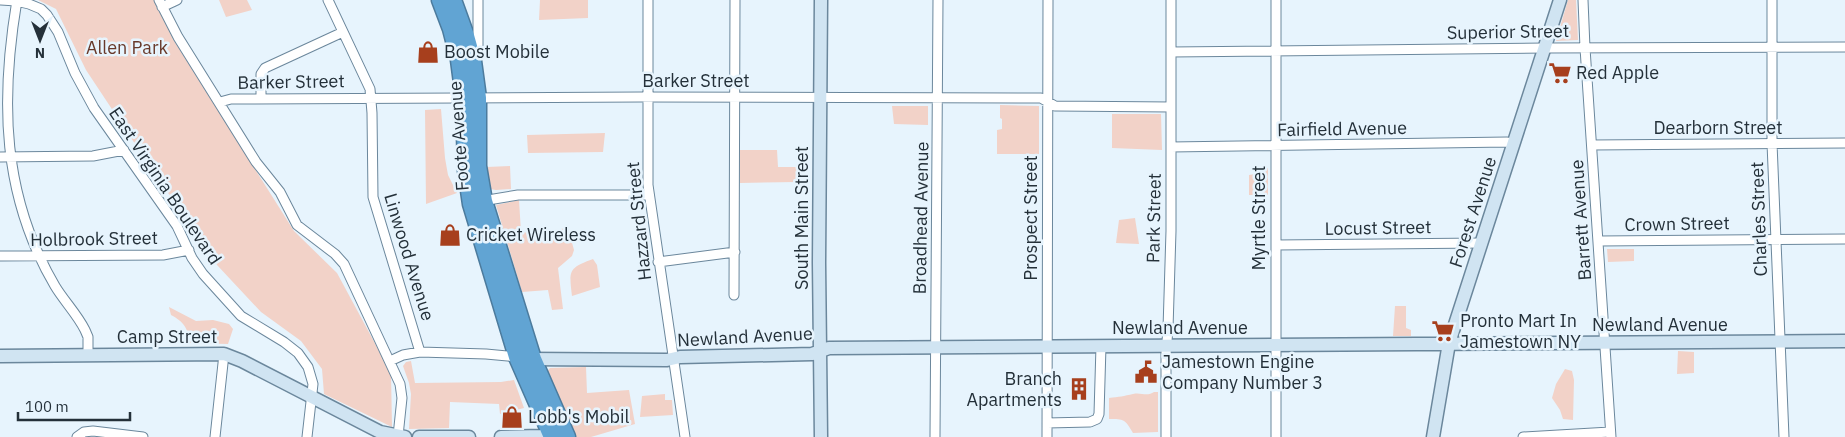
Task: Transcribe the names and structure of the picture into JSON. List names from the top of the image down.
{
  "streets": {
    "highway": ["Foote Avenue"],
    "street": [
      "Superior Street",
      "Barker Street",
      "Dearborn Street",
      "Fairfield Avenue",
      "East Virginia Boulevard",
      "Forest Avenue",
      "South Main Street",
      "Broadhead Avenue",
      "Prospect Street",
      "Park Street",
      "Myrtle Street",
      "Charles Street",
      "Barrett Avenue",
      "Hazzard Street",
      "Crown Street",
      "Locust Street",
      "Holbrook Street",
      "Linwood Avenue",
      "Newland Avenue",
      "Camp Street"
    ]
  },
  "crossings": [
    ["Superior Street", "Forest Avenue"],
    ["Superior Street", "Park Street"],
    ["Superior Street", "Myrtle Street"],
    ["Superior Street", "Charles Street"],
    ["Superior Street", "Barrett Avenue"],
    ["Barker Street", "Foote Avenue"],
    ["Barker Street", "South Main Street"],
    ["Barker Street", "Broadhead Avenue"],
    ["Barker Street", "Prospect Street"],
    ["Barker Street", "Park Street"],
    ["Barker Street", "Hazzard Street"],
    ["Barker Street", "Linwood Avenue"],
    ["Dearborn Street", "Charles Street"],
    ["Dearborn Street", "Barrett Avenue"],
    ["Fairfield Avenue", "Forest Avenue"],
    ["Fairfield Avenue", "Park Street"],
    ["Fairfield Avenue", "Myrtle Street"],
    ["Foote Avenue", "Newland Avenue"],
    ["East Virginia Boulevard", "Holbrook Street"],
    ["East Virginia Boulevard", "Camp Street"],
    ["Forest Avenue", "Locust Street"],
    ["Forest Avenue", "Newland Avenue"],
    ["South Main Street", "Newland Avenue"],
    ["Broadhead Avenue", "Newland Avenue"],
    ["Prospect Street", "Newland Avenue"],
    ["Park Street", "Newland Avenue"],
    ["Myrtle Street", "Locust Street"],
    ["Myrtle Street", "Newland Avenue"],
    ["Charles Street", "Crown Street"],
    ["Charles Street", "Newland Avenue"],
    ["Barrett Avenue", "Crown Street"],
    ["Barrett Avenue", "Newland Avenue"],
    ["Hazzard Street", "Newland Avenue"]
  ],
  "parks": ["Allen Park"],
  "places": {
    "shop": ["Boost Mobile", "Cricket Wireless", "Lobb's Mobil"],
    "supermarket": ["Red Apple", "Pronto Mart In Jamestown NY"],
    "public building": ["Jamestown Engine Company Number 3"],
    "building": ["Branch Apartments"]
  },
  "scale_bar": "100 m",
  "north": "bottom"
}
